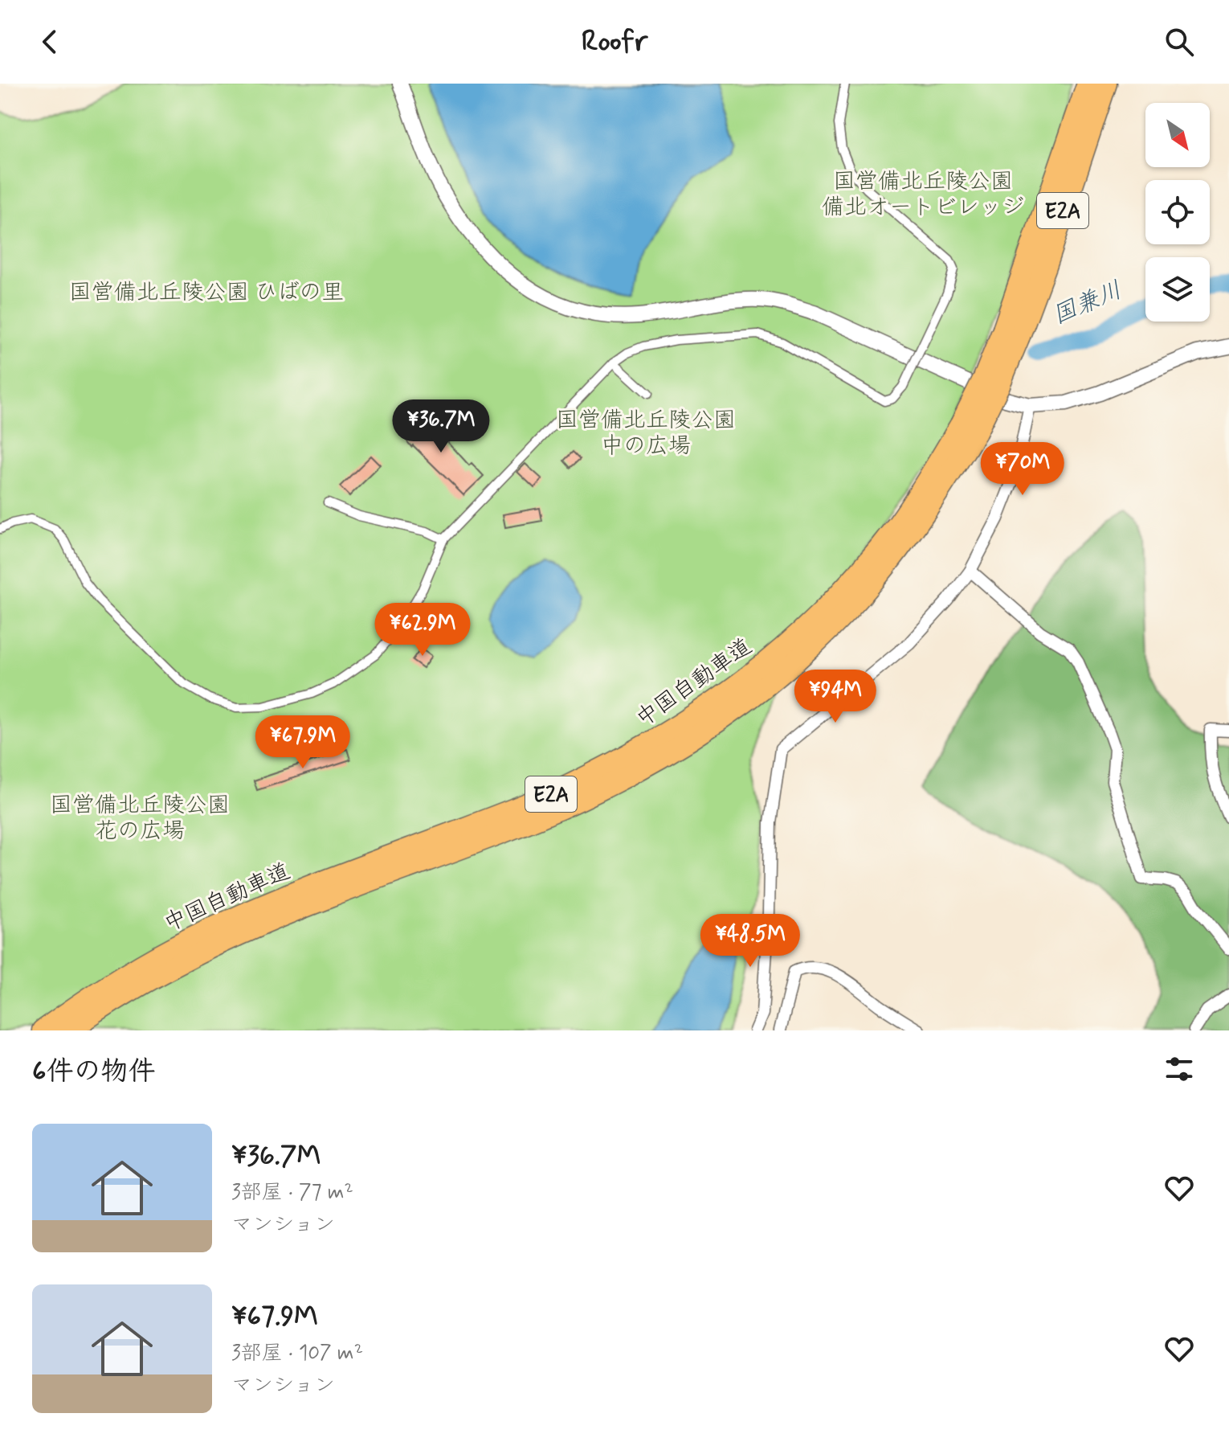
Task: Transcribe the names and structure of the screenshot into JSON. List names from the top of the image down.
{
  "streets": {
    "highway": ["E2A", "中国自動車道"]
  },
  "water": ["国兼川"],
  "parks": [
    "国営備北丘陵公園 備北オートビレッジ",
    "国営備北丘陵公園 ひばの里",
    "国営備北丘陵公園 中の広場",
    "国営備北丘陵公園 花の広場"
  ],
  "north": "bottom right",
  "page": {
    "header": "Roofr",
    "price": [
      "¥36.7M",
      "¥70M",
      "¥62.9M",
      "¥94M",
      "¥67.9M",
      "¥48.5M"
    ],
    "heading": "6件の物件",
    "list": [
      {
        "name": "¥36.7M",
        "note": "3部屋 · 77 m² · マンション"
      },
      {
        "name": "¥67.9M",
        "note": "3部屋 · 107 m² · マンション"
      }
    ]
  }
}
